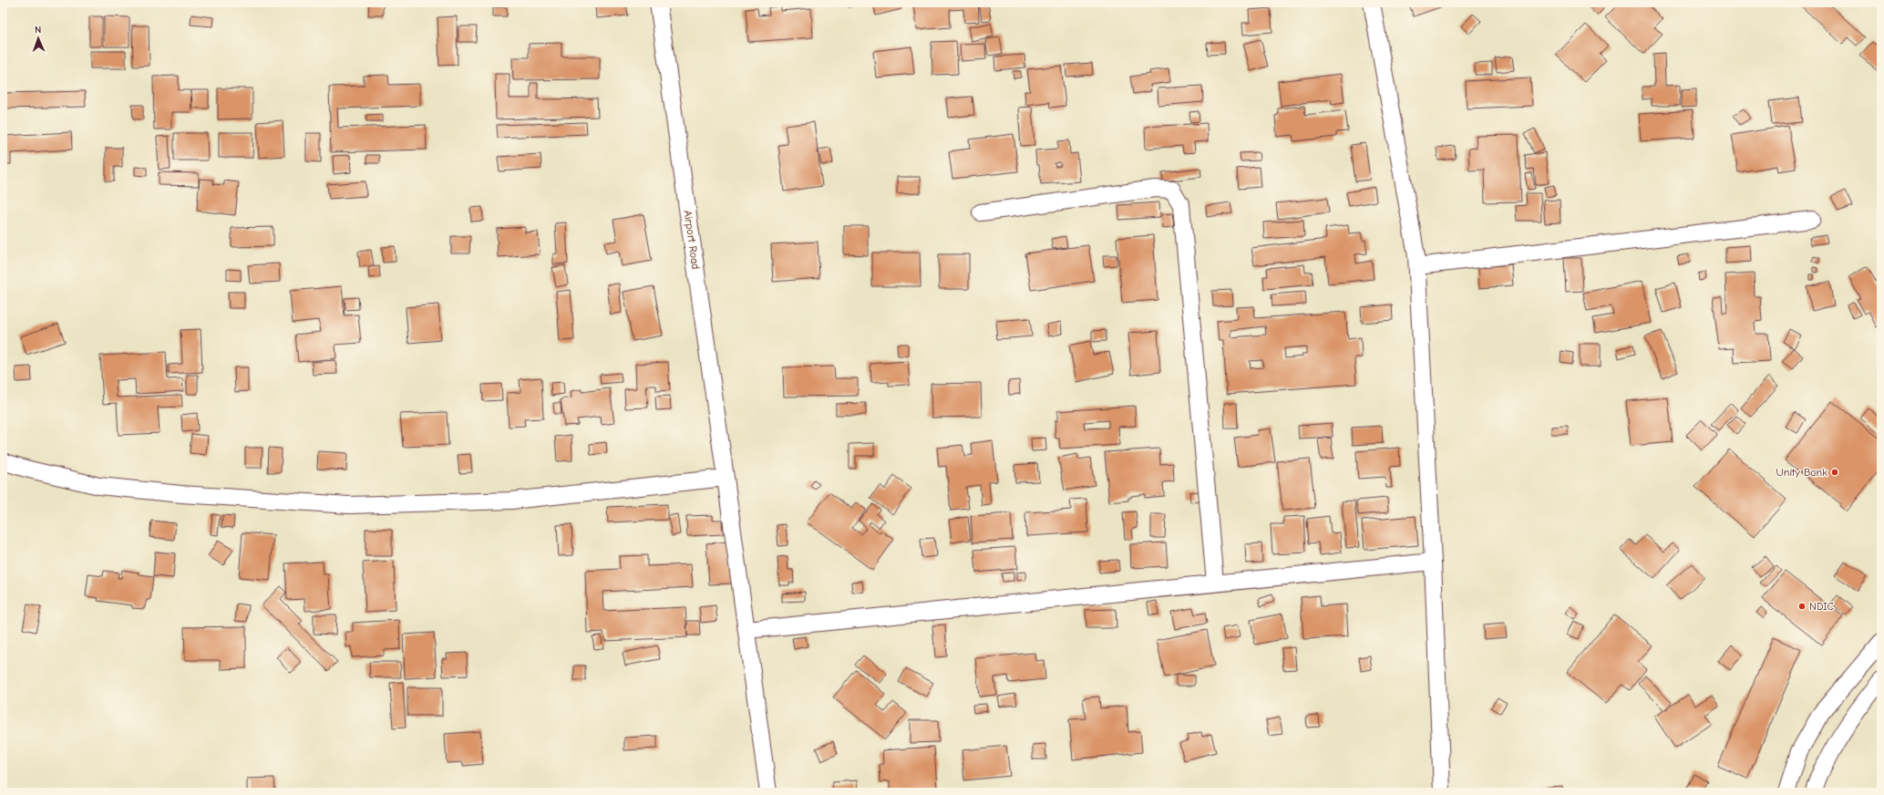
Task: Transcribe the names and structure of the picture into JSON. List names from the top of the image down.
{
  "streets": {
    "street": ["Airport Road"]
  },
  "places": ["Unity Bank", "NDIC"],
  "north": "top"
}
